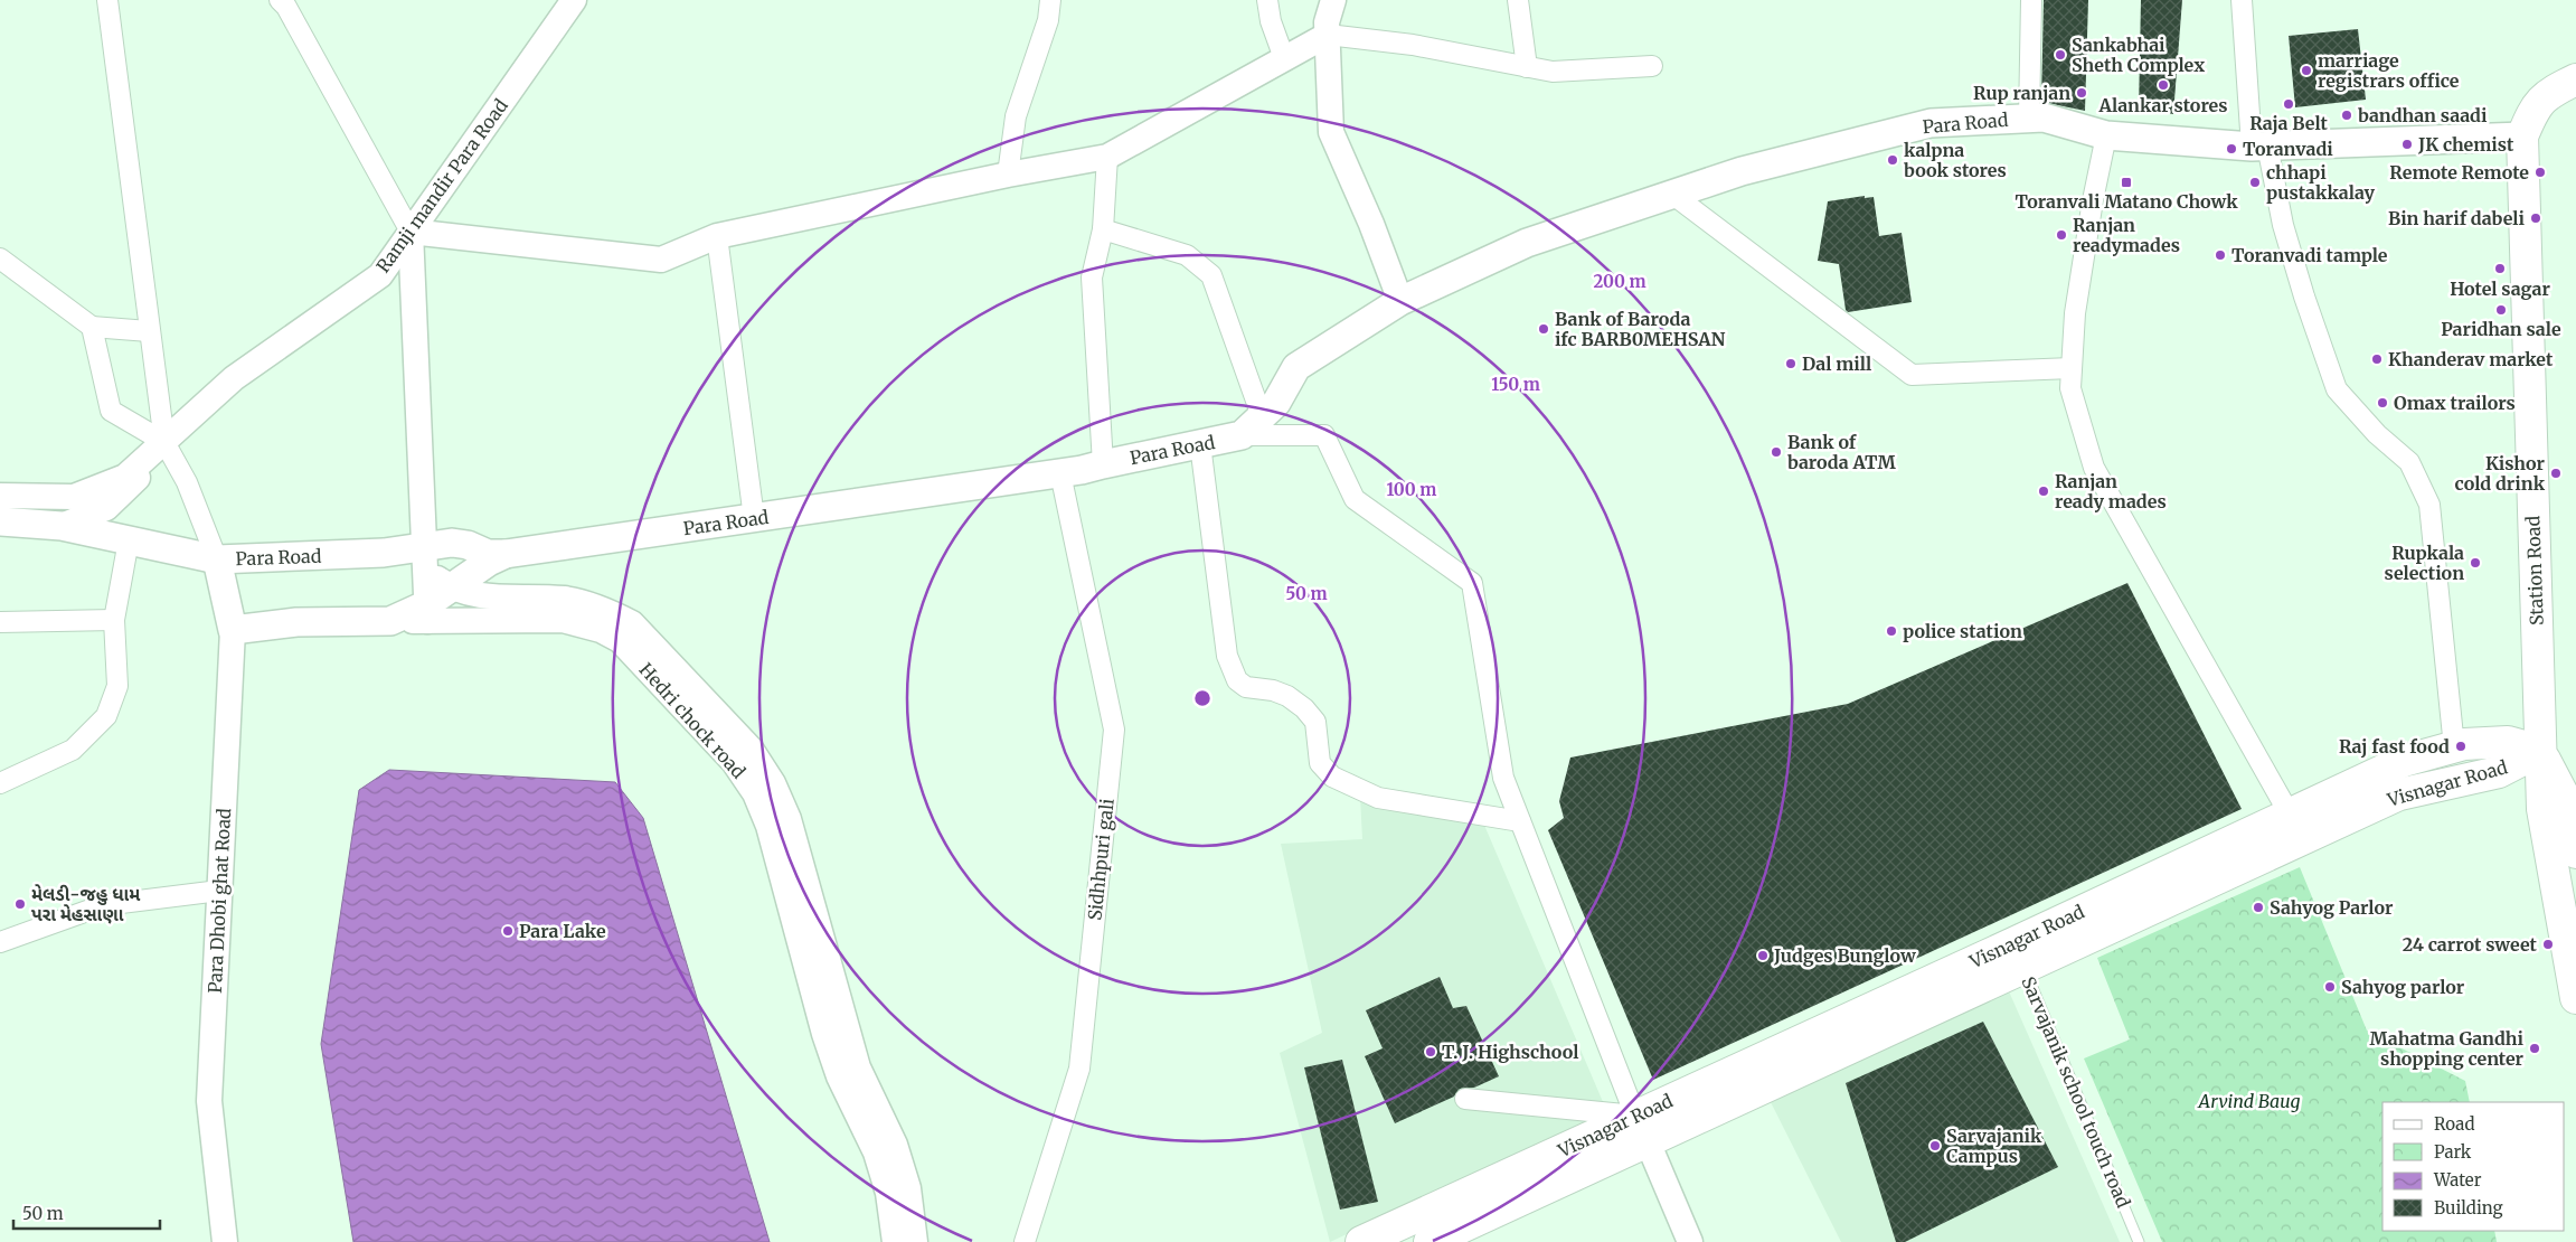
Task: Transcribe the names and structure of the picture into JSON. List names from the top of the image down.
{
  "streets": {
    "main road": [
      "Para Road",
      "Station Road",
      "Visnagar Road",
      "Para Dhobi ghat Road"
    ],
    "street": ["Ramji mandir Para Road", "Hedri chock road", "Sidhhpuri gali"],
    "lane": ["Sarvajanik school touch road"]
  },
  "crossings": [
    ["Para Road", "Station Road"],
    ["Para Road", "Hedri chock road"],
    ["Para Road", "Sidhhpuri gali"],
    ["Para Road", "Para Dhobi ghat Road"],
    ["Station Road", "Visnagar Road"],
    ["Visnagar Road", "Sarvajanik school touch road"]
  ],
  "parks": ["Arvind Baug"],
  "places": {
    "other": [
      "Sankabhai Sheth Complex",
      "marriage registrars office",
      "Alankar stores",
      "Rup ranjan",
      "Raja Belt",
      "bandhan saadi",
      "JK chemist",
      "Toranvadi",
      "kalpna book stores",
      "Remote Remote",
      "chhapi pustakkalay",
      "Bin harif dabeli",
      "Ranjan readymades",
      "Toranvadi tample",
      "Hotel sagar",
      "Paridhan sale",
      "Bank of Baroda ifc BARB0MEHSAN",
      "Khanderav market",
      "Dal mill",
      "Omax trailors",
      "Bank of baroda ATM",
      "Kishor cold drink",
      "Ranjan ready mades",
      "Rupkala selection",
      "police station",
      "Raj fast food",
      "મેલડી-જહુ ધામ પરા મેહસાણા",
      "Sahyog Parlor",
      "Para Lake",
      "24 carrot sweet",
      "Judges Bunglow",
      "Sahyog parlor",
      "Mahatma Gandhi shopping center",
      "T. J. Highschool",
      "Sarvajanik Campus"
    ],
    "transit": ["Toranvali Matano Chowk"]
  },
  "legend": [
    "Road",
    "Park",
    "Water",
    "Building"
  ],
  "scale_bar": "50 m",
  "rings": [
    "200 m",
    "150 m",
    "100 m",
    "50 m"
  ]
}
